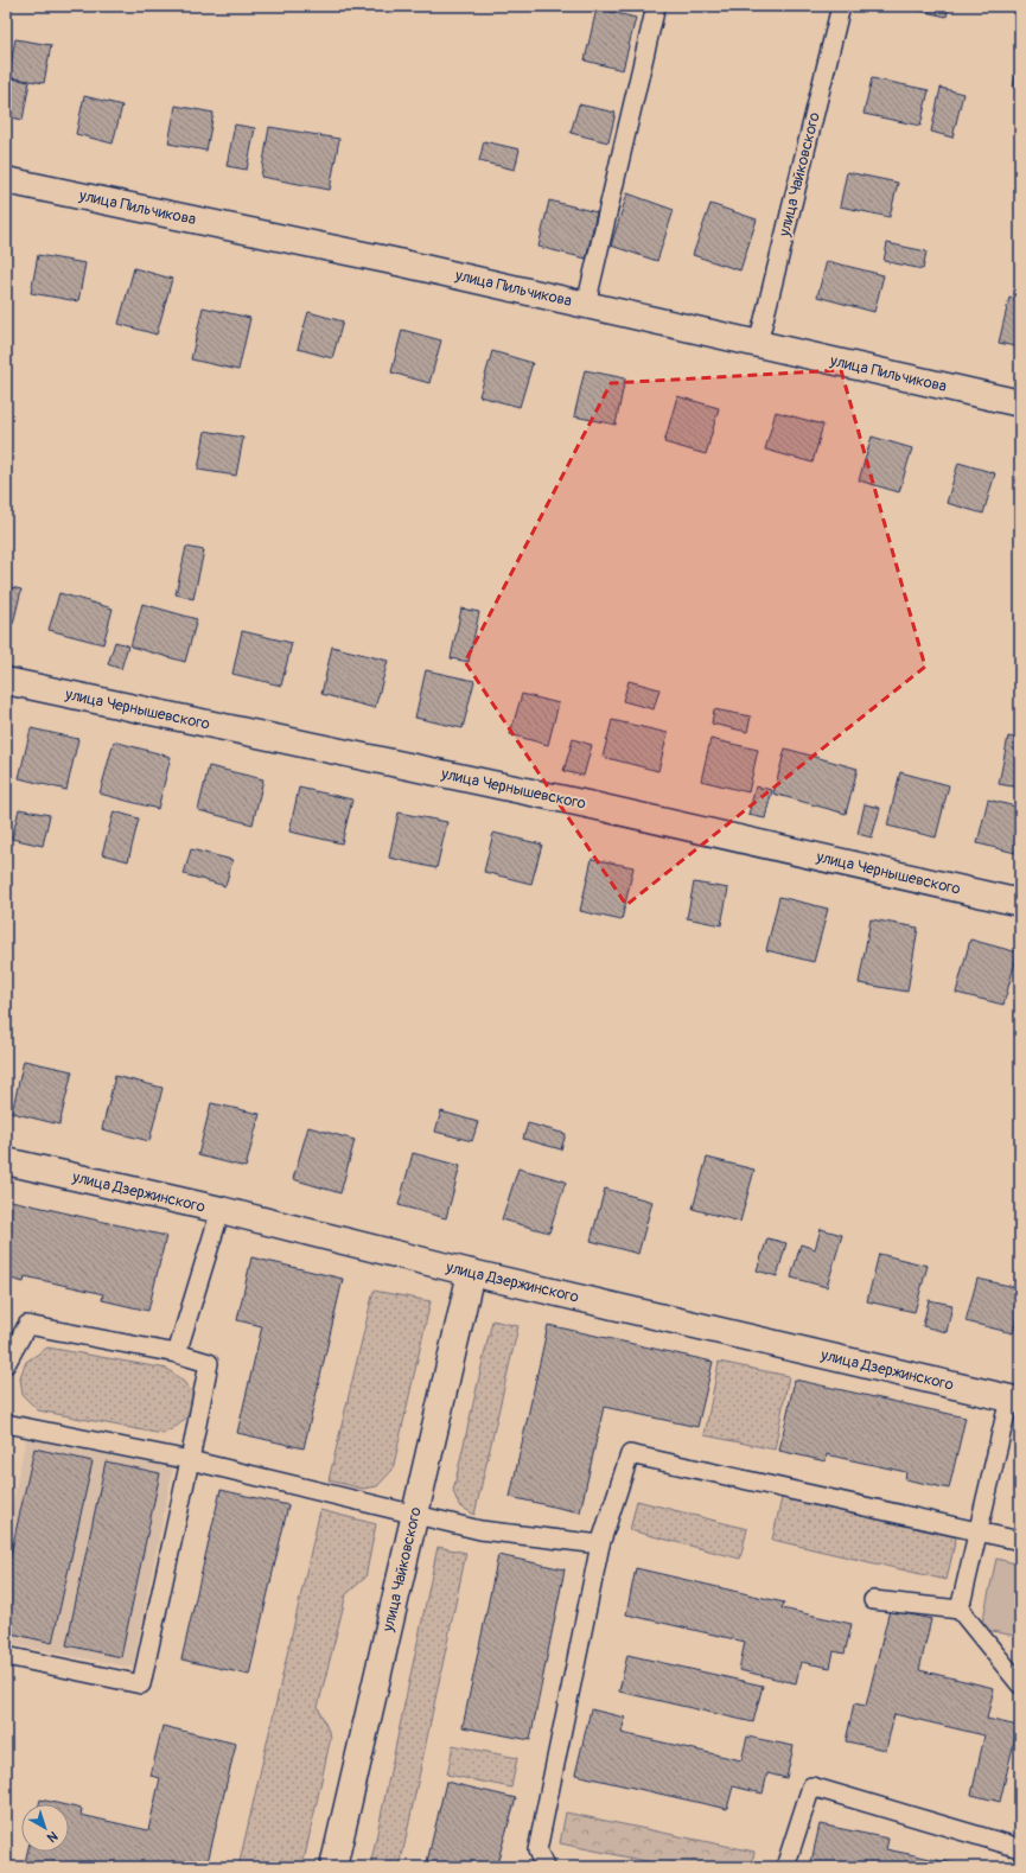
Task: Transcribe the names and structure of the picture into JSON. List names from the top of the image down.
{
  "streets": {
    "street": [
      "улица Чайковского",
      "улица Пильчикова",
      "улица Чернышевского",
      "улица Дзержинского"
    ]
  },
  "crossings": [
    ["улица Чайковского", "улица Пильчикова"],
    ["улица Чайковского", "улица Дзержинского"]
  ],
  "north": "bottom right"
}
